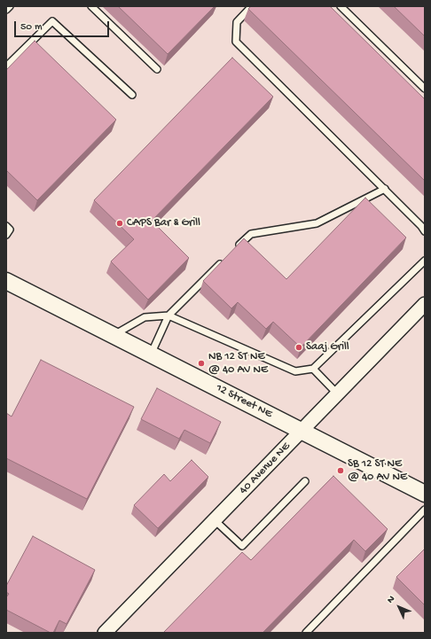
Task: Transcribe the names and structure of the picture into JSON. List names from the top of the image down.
{
  "streets": {
    "street": ["12 Street NE", "40 Avenue NE"]
  },
  "crossings": [
    ["12 Street NE", "40 Avenue NE"]
  ],
  "places": [
    "CAPS Bar & Grill",
    "Saaj Grill",
    "NB 12 ST NE @ 40 AV NE",
    "SB 12 ST NE @ 40 AV NE"
  ],
  "scale_bar": "50 m",
  "north": "top left"
}
